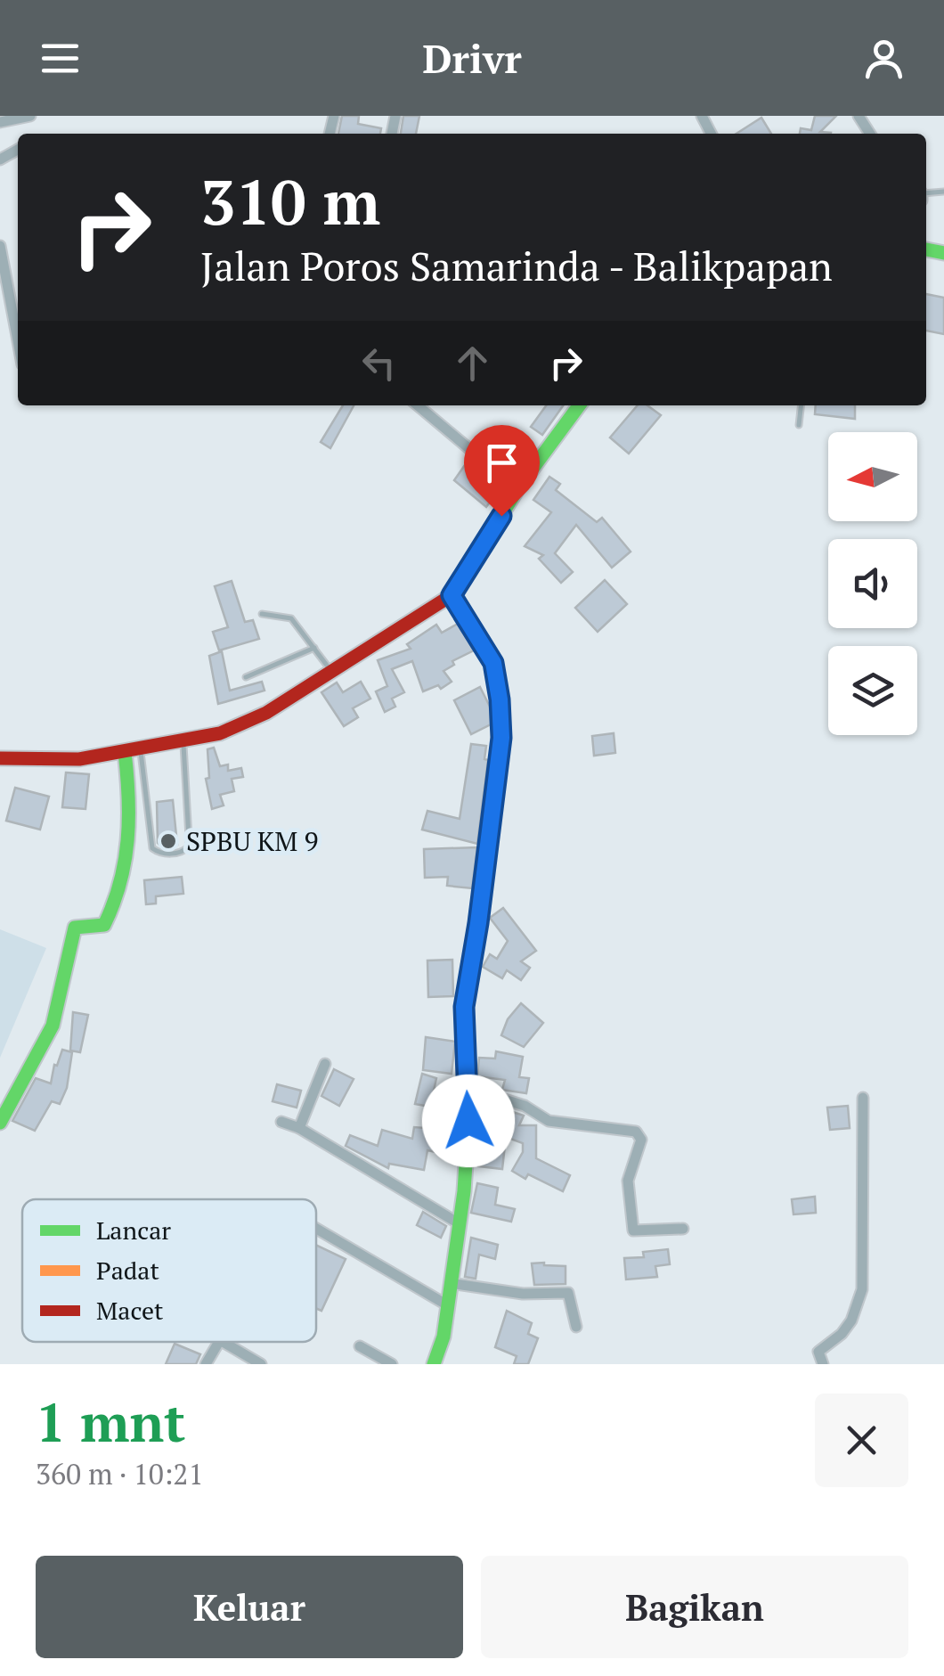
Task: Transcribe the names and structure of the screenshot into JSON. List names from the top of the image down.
{
  "places": ["SPBU KM 9"],
  "legend": ["Lancar", "Padat", "Macet"],
  "north": "left",
  "page": {
    "header": "Drivr",
    "turn": ["310 m", "Jalan Poros Samarinda - Balikpapan"],
    "heading": ["1 mnt", "360 m · 10:21"],
    "buttons": ["Keluar", "Bagikan"]
  }
}
